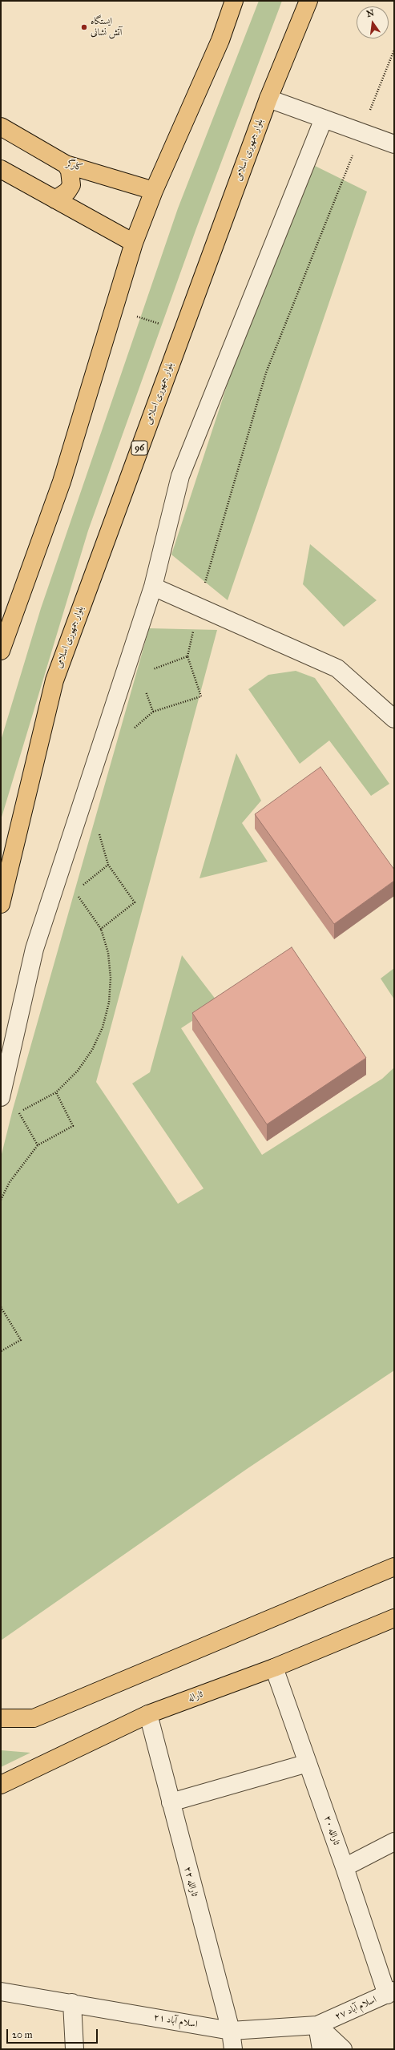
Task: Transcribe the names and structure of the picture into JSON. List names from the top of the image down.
{
  "streets": {
    "main road": [
      "بلوار جمهوری اسلامی",
      "کارگر",
      "96",
      "ثاراله"
    ],
    "street": [
      "ثارالله ۲۰",
      "ثارالله ۲۲",
      "اسلام آباد ۲۷",
      "اسلام آباد ۲۱"
    ]
  },
  "crossings": [
    ["ثاراله", "ثارالله ۲۰"],
    ["ثاراله", "ثارالله ۲۲"],
    ["ثارالله ۲۰", "اسلام آباد ۲۷"],
    ["ثارالله ۲۲", "اسلام آباد ۲۱"],
    ["اسلام آباد ۲۷", "اسلام آباد ۲۱"]
  ],
  "places": ["ایستگاه آتش نشانی"],
  "scale_bar": "20 m",
  "north": "top"
}
